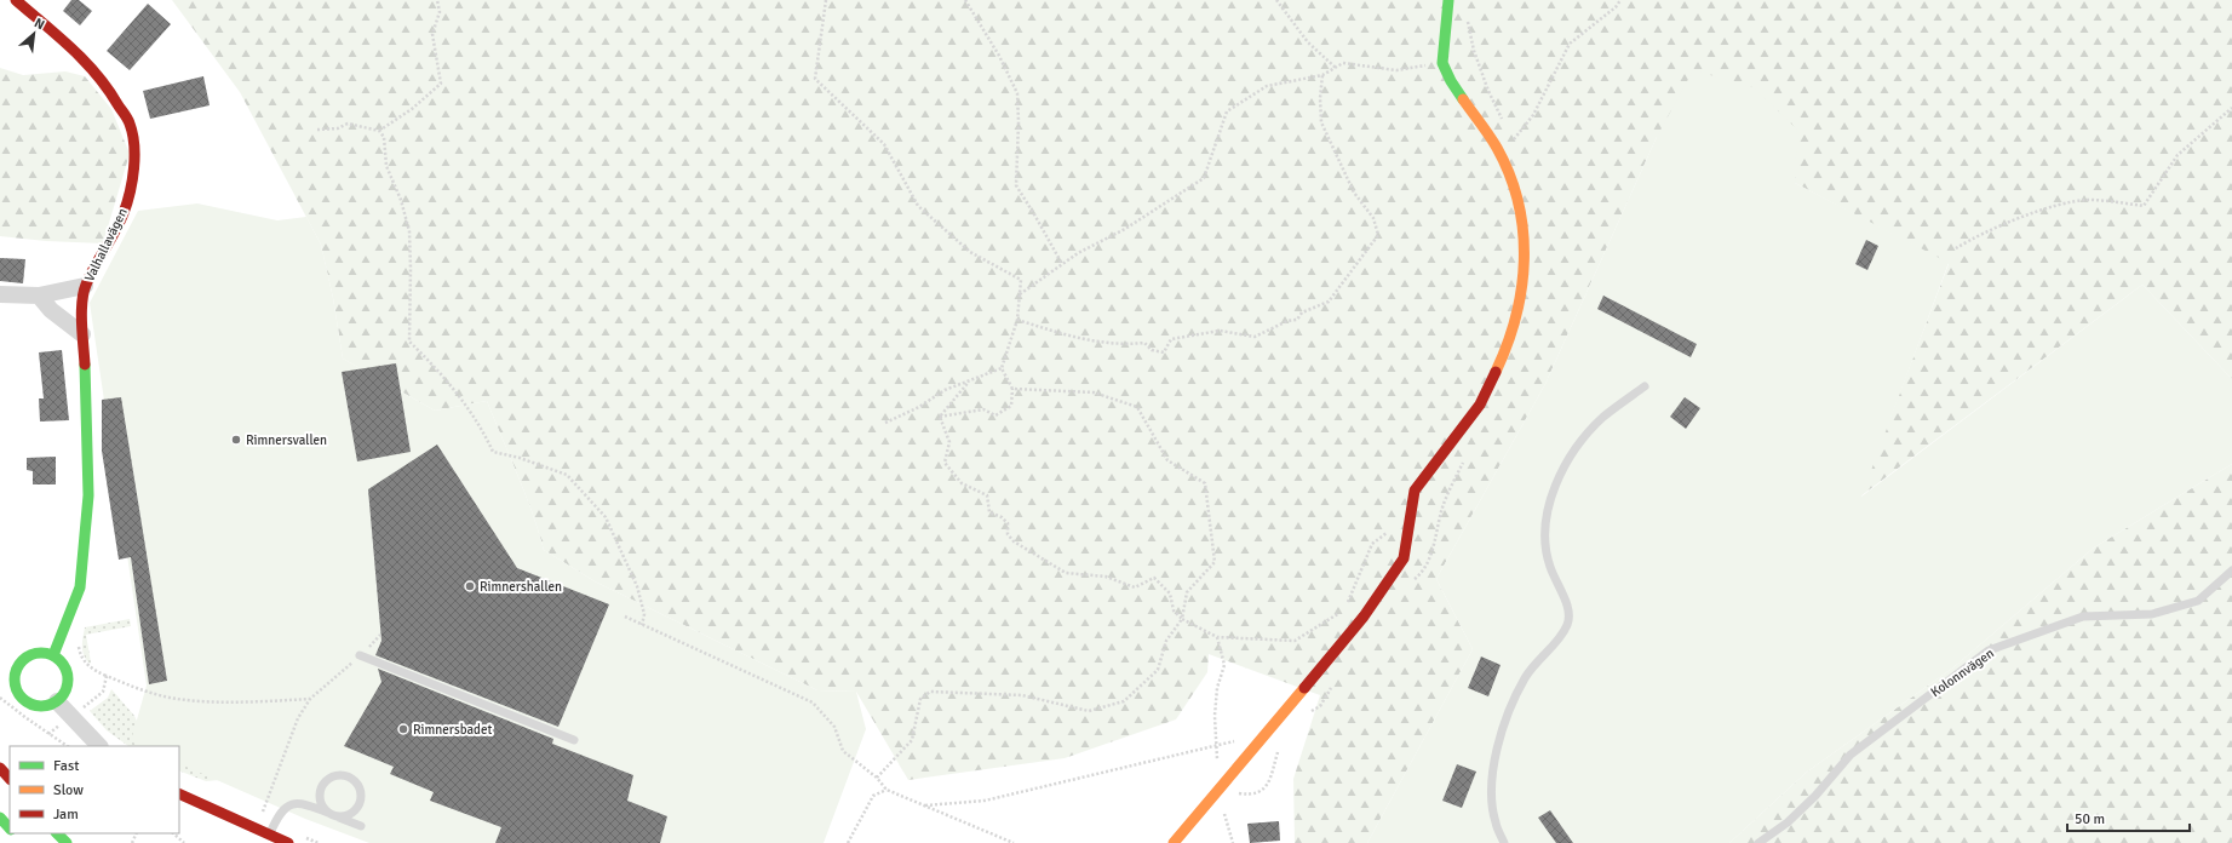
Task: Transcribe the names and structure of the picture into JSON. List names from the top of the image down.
{
  "streets": {
    "main road": ["Valhallavägen"],
    "lane": ["Kolonnvägen"]
  },
  "places": ["Rimnersvallen", "Rimnershallen", "Rimnersbadet"],
  "legend": ["Fast", "Slow", "Jam"],
  "scale_bar": "50 m",
  "north": "top right"
}
